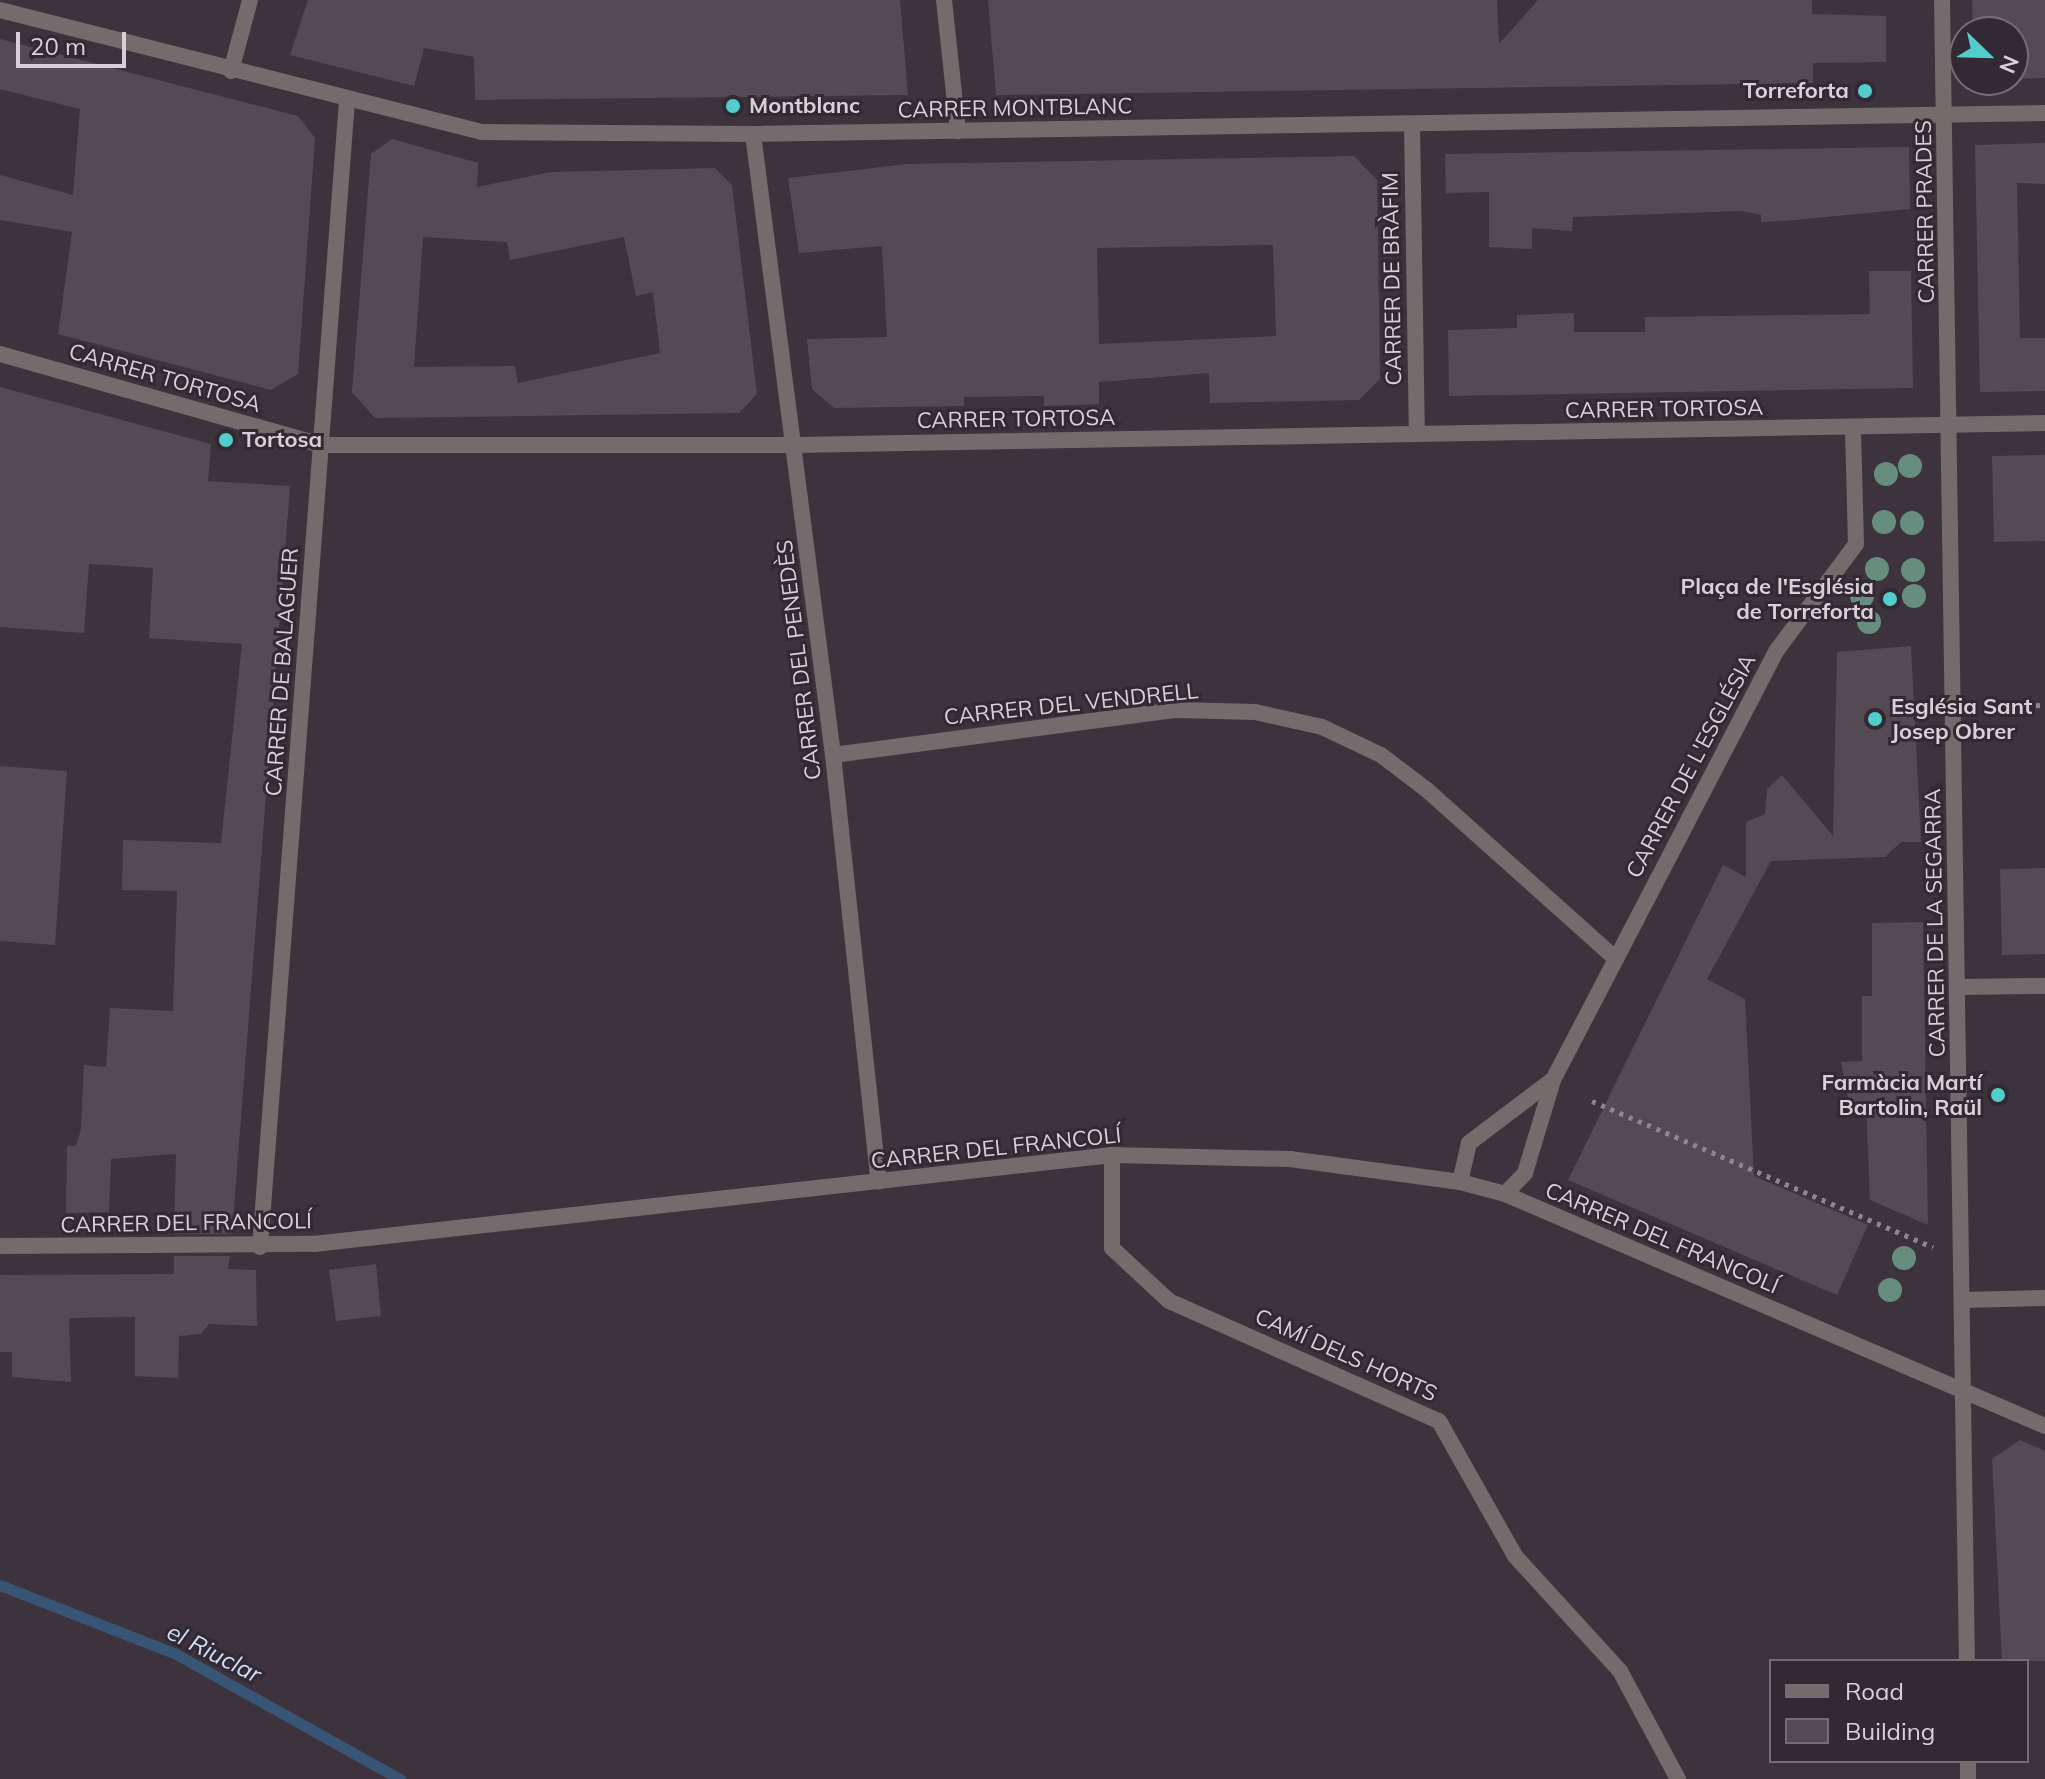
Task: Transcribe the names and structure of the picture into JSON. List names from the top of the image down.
{
  "streets": {
    "street": [
      "CARRER MONTBLANC",
      "CARRER PRADES",
      "CARRER DE BRÀFIM",
      "CARRER TORTOSA",
      "CARRER DEL PENEDÈS",
      "CARRER DE BALAGUER",
      "CARRER DEL VENDRELL",
      "CARRER DE L'ESGLÉSIA",
      "CARRER DE LA SEGARRA",
      "CARRER DEL FRANCOLÍ",
      "CAMÍ DELS HORTS"
    ]
  },
  "crossings": [
    ["CARRER MONTBLANC", "CARRER PRADES"],
    ["CARRER MONTBLANC", "CARRER DE BRÀFIM"],
    ["CARRER MONTBLANC", "CARRER DEL PENEDÈS"],
    ["CARRER MONTBLANC", "CARRER DE BALAGUER"],
    ["CARRER PRADES", "CARRER TORTOSA"],
    ["CARRER PRADES", "CARRER DE LA SEGARRA"],
    ["CARRER DE BRÀFIM", "CARRER TORTOSA"],
    ["CARRER TORTOSA", "CARRER DEL PENEDÈS"],
    ["CARRER TORTOSA", "CARRER DE BALAGUER"],
    ["CARRER TORTOSA", "CARRER DE L'ESGLÉSIA"],
    ["CARRER TORTOSA", "CARRER DE LA SEGARRA"],
    ["CARRER DEL PENEDÈS", "CARRER DEL VENDRELL"],
    ["CARRER DEL PENEDÈS", "CARRER DEL FRANCOLÍ"],
    ["CARRER DE BALAGUER", "CARRER DEL FRANCOLÍ"],
    ["CARRER DEL VENDRELL", "CARRER DE L'ESGLÉSIA"],
    ["CARRER DE L'ESGLÉSIA", "CARRER DEL FRANCOLÍ"],
    ["CARRER DE LA SEGARRA", "CARRER DEL FRANCOLÍ"],
    ["CARRER DEL FRANCOLÍ", "CAMÍ DELS HORTS"]
  ],
  "water": ["el Riuclar"],
  "places": [
    "Torreforta",
    "Montblanc",
    "Tortosa",
    "Plaça de l'Església de Torreforta",
    "Església Sant Josep Obrer",
    "Farmàcia Martí Bartolin, Raül"
  ],
  "legend": ["Road", "Building"],
  "scale_bar": "20 m",
  "north": "bottom right"
}
